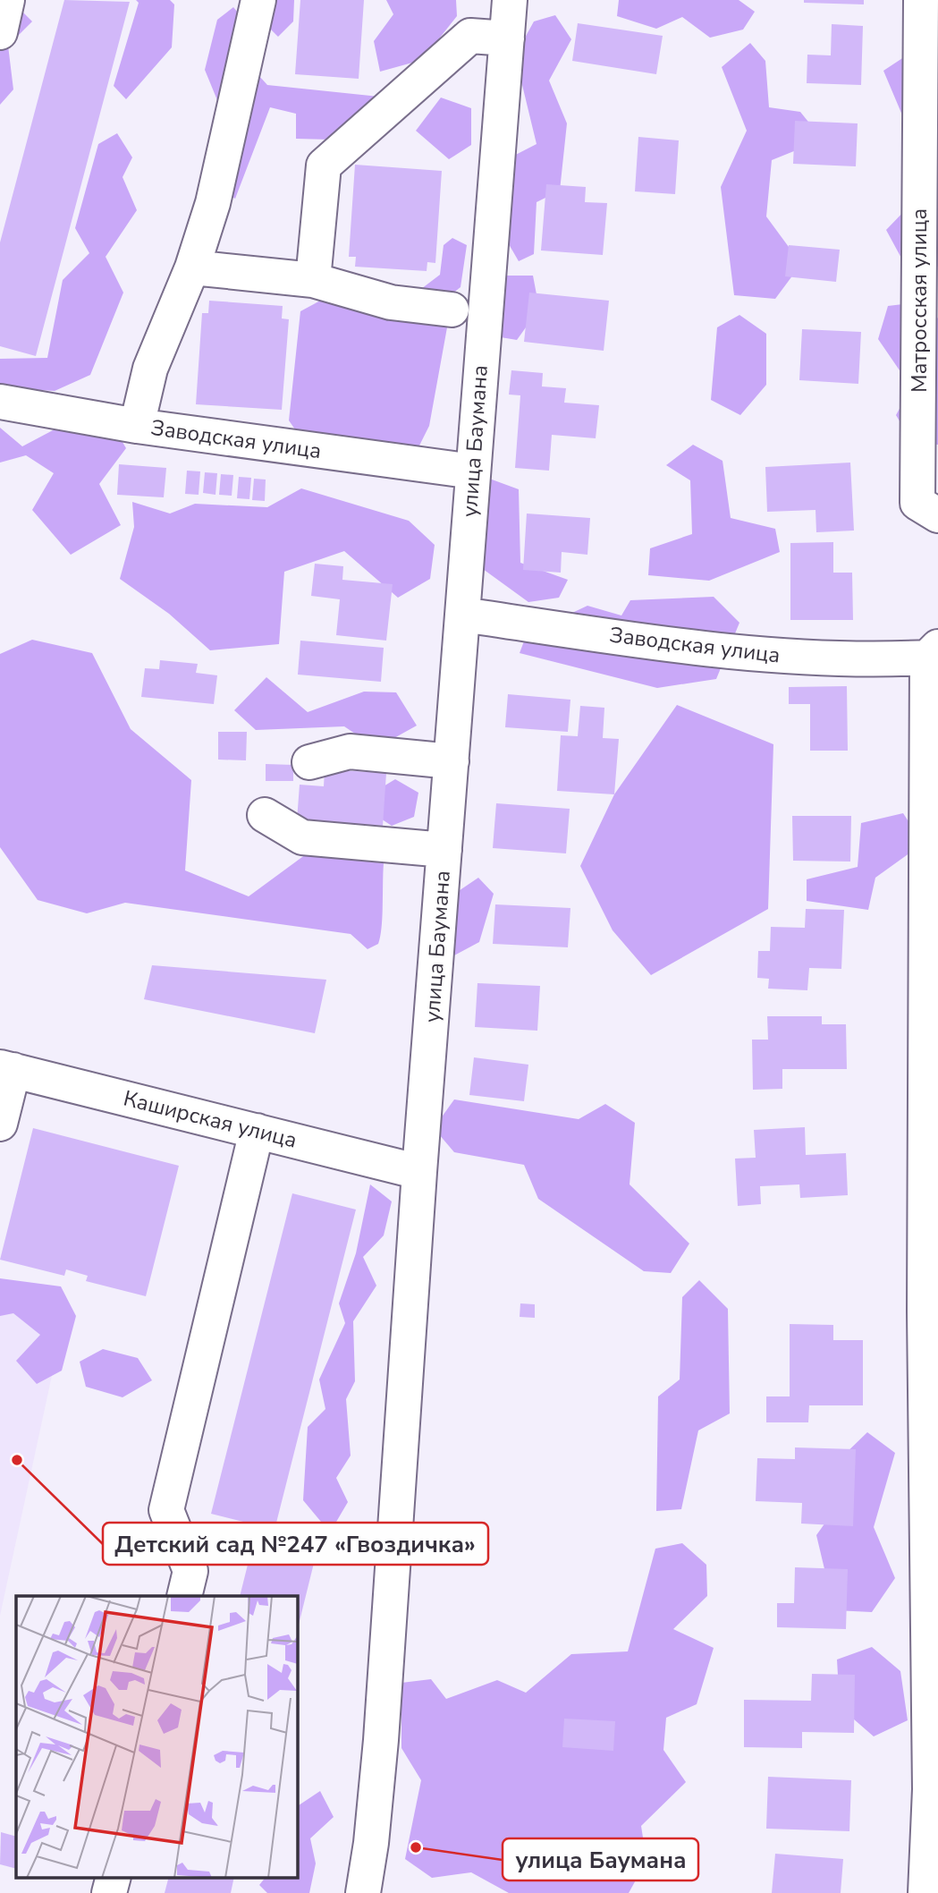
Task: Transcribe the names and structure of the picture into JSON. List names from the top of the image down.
{
  "streets": {
    "street": [
      "Матросская улица",
      "Заводская улица",
      "улица Баумана",
      "Каширская улица"
    ]
  },
  "crossings": [
    ["Заводская улица", "улица Баумана"],
    ["улица Баумана", "Каширская улица"]
  ],
  "places": ["Детский сад №247 «Гвоздичка»", "улица Баумана"]
}
